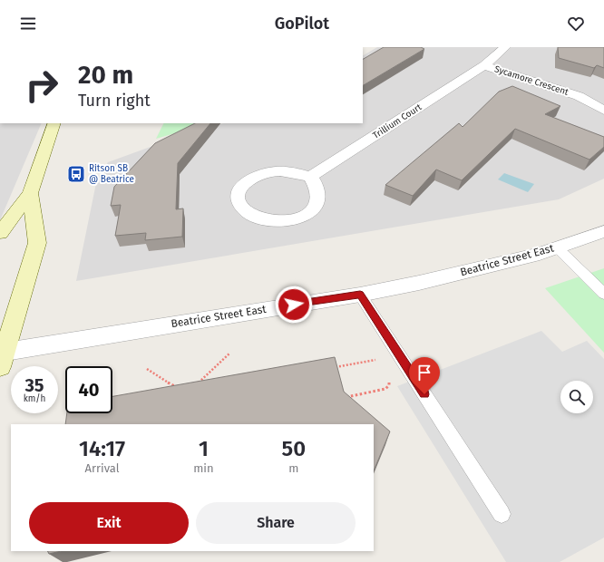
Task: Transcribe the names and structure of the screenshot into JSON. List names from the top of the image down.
{
  "streets": {
    "street": ["Sycamore Crescent", "Trillium Court", "Beatrice Street East"]
  },
  "crossings": [
    ["Sycamore Crescent", "Trillium Court"]
  ],
  "places": {
    "bus stop": ["Ritson SB @ Beatrice"]
  },
  "page": {
    "header": "GoPilot",
    "turn": ["20 m", "Turn right"],
    "speed": "35 km/h",
    "limit": "40",
    "eta": [
      "14:17",
      "Arrival",
      "1",
      "min",
      "50",
      "m"
    ],
    "buttons": ["Exit", "Share"]
  }
}
